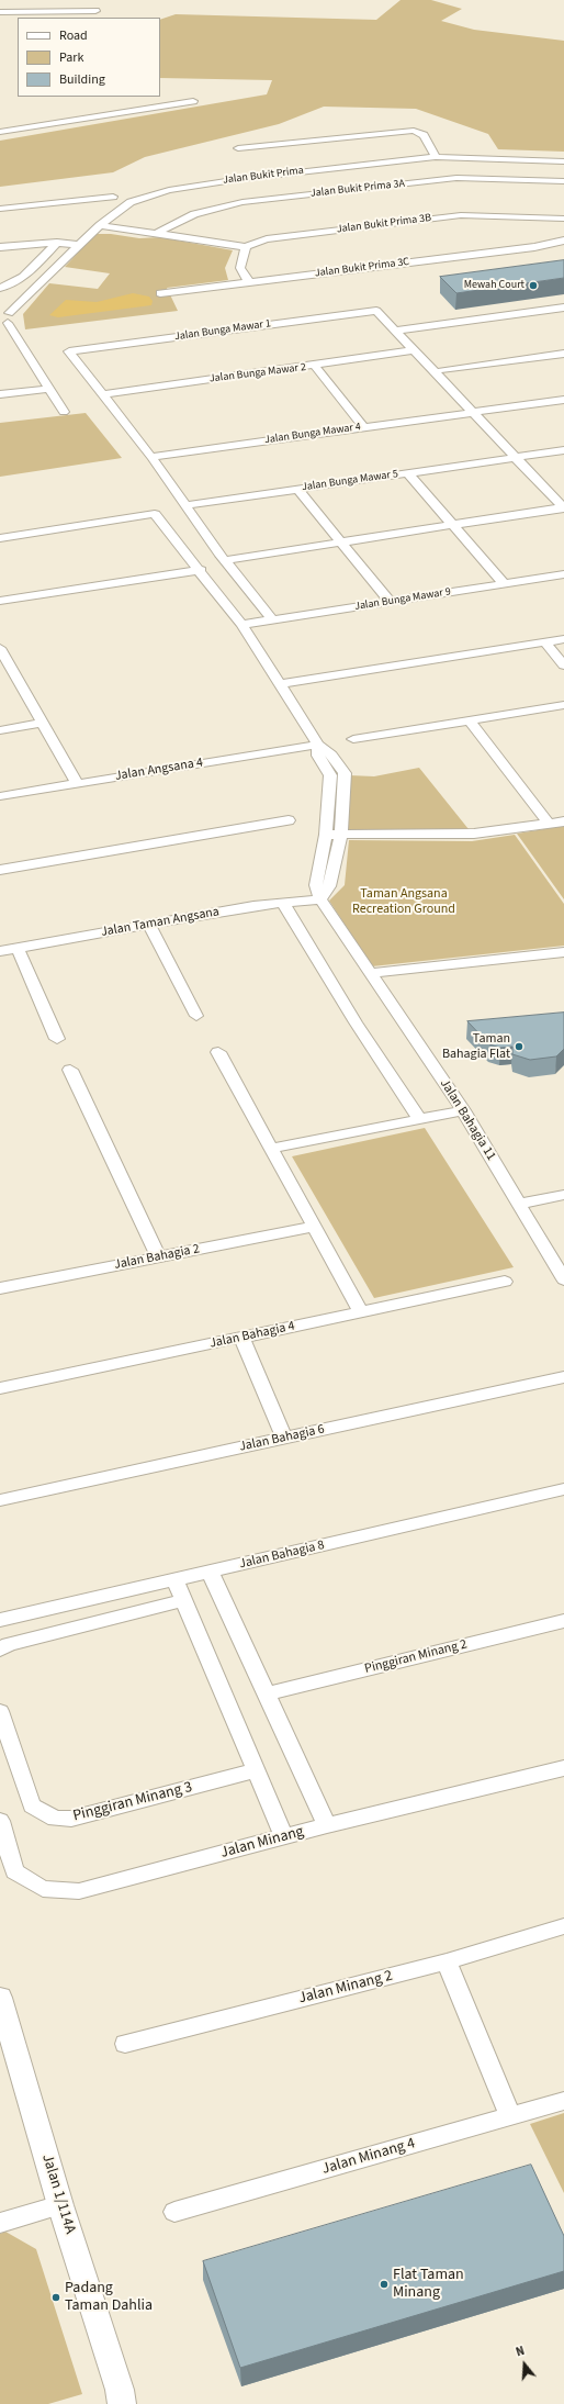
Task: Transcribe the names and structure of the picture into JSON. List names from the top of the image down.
{
  "streets": {
    "street": [
      "Jalan Bukit Prima",
      "Jalan Bukit Prima 3A",
      "Jalan Bukit Prima 3B",
      "Jalan Bukit Prima 3C",
      "Jalan Bunga Mawar 1",
      "Jalan Bunga Mawar 2",
      "Jalan Bunga Mawar 4",
      "Jalan Bunga Mawar 5",
      "Jalan Bunga Mawar 9",
      "Jalan Angsana 4",
      "Jalan Taman Angsana",
      "Jalan Bahagia 11",
      "Jalan Bahagia 2",
      "Jalan Bahagia 4",
      "Jalan Bahagia 6",
      "Jalan Bahagia 8",
      "Pinggiran Minang 2",
      "Pinggiran Minang 3",
      "Jalan Minang",
      "Jalan Minang 2",
      "Jalan Minang 4",
      "Jalan 1/114A"
    ]
  },
  "crossings": [
    ["Jalan Bunga Mawar 1", "Jalan Bunga Mawar 2"],
    ["Jalan Taman Angsana", "Jalan Bahagia 11"]
  ],
  "parks": ["Taman Angsana Recreation Ground"],
  "places": [
    "Mewah Court",
    "Taman Bahagia Flat",
    "Flat Taman Minang",
    "Padang Taman Dahlia"
  ],
  "legend": ["Road", "Park", "Building"],
  "north": "top"
}
